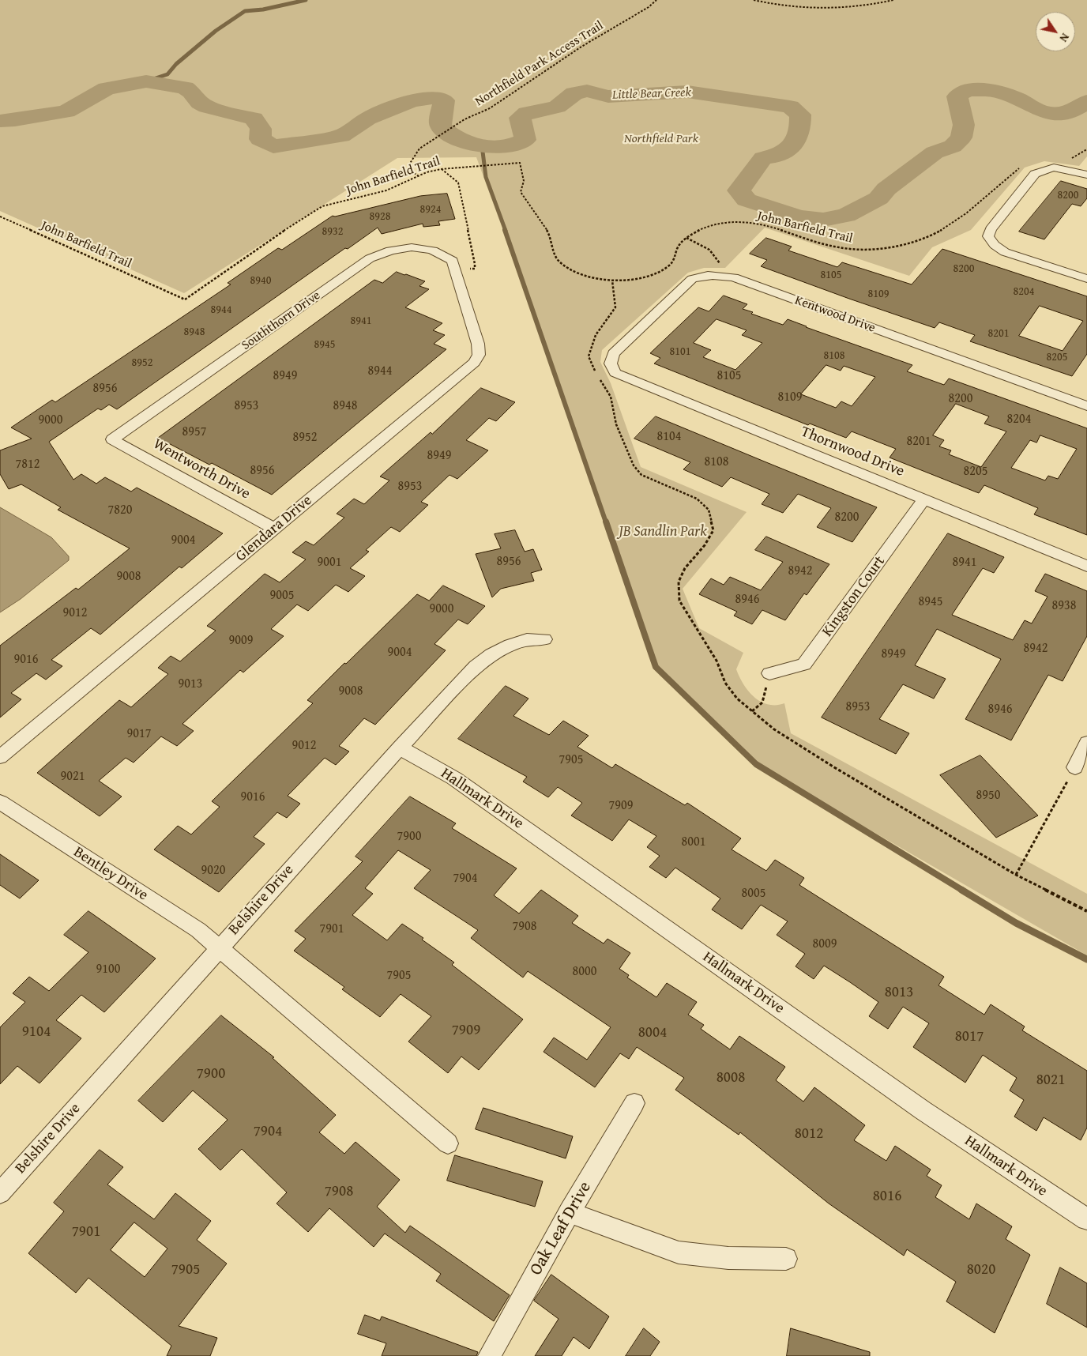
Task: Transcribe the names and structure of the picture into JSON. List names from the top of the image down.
{
  "streets": {
    "street": [
      "Kentwood Drive",
      "Souththorn Drive",
      "Thornwood Drive",
      "Wentworth Drive",
      "Glendara Drive",
      "Kingston Court",
      "Hallmark Drive",
      "Bentley Drive",
      "Belshire Drive",
      "Oak Leaf Drive"
    ],
    "path": ["Northfield Park Access Trail", "John Barfield Trail"]
  },
  "crossings": [
    ["Northfield Park Access Trail", "John Barfield Trail"],
    ["Kentwood Drive", "Thornwood Drive"],
    ["Souththorn Drive", "Wentworth Drive"],
    ["Souththorn Drive", "Glendara Drive"],
    ["Thornwood Drive", "Kingston Court"],
    ["Wentworth Drive", "Glendara Drive"],
    ["Hallmark Drive", "Belshire Drive"],
    ["Bentley Drive", "Belshire Drive"]
  ],
  "water": ["Little Bear Creek"],
  "parks": ["Northfield Park", "JB Sandlin Park"],
  "house_numbers": [
    "8200",
    "8924",
    "8928",
    "8932",
    "8200",
    "8105",
    "8940",
    "8204",
    "8109",
    "8944",
    "8941",
    "8948",
    "8201",
    "8945",
    "8101",
    "8108",
    "8205",
    "8952",
    "8944",
    "8949",
    "8105",
    "8956",
    "8109",
    "8200",
    "8953",
    "8948",
    "8204",
    "9000",
    "8957",
    "8104",
    "8952",
    "8201",
    "8949",
    "8108",
    "7812",
    "8956",
    "8205",
    "8953",
    "7820",
    "8200",
    "9004",
    "8956",
    "9001",
    "8941",
    "8942",
    "9008",
    "9005",
    "8946",
    "8945",
    "8938",
    "9000",
    "9012",
    "9009",
    "8942",
    "9004",
    "8949",
    "9016",
    "9013",
    "9008",
    "8953",
    "8946",
    "9017",
    "9012",
    "7905",
    "9021",
    "8950",
    "9016",
    "7909",
    "7900",
    "8001",
    "9020",
    "7904",
    "8005",
    "7908",
    "7901",
    "8009",
    "9100",
    "8000",
    "7905",
    "8013",
    "7909",
    "9104",
    "8004",
    "8017",
    "7900",
    "8008",
    "8021",
    "7904",
    "8012",
    "7908",
    "8016",
    "7901",
    "7905",
    "8020"
  ],
  "north": "bottom right"
}
